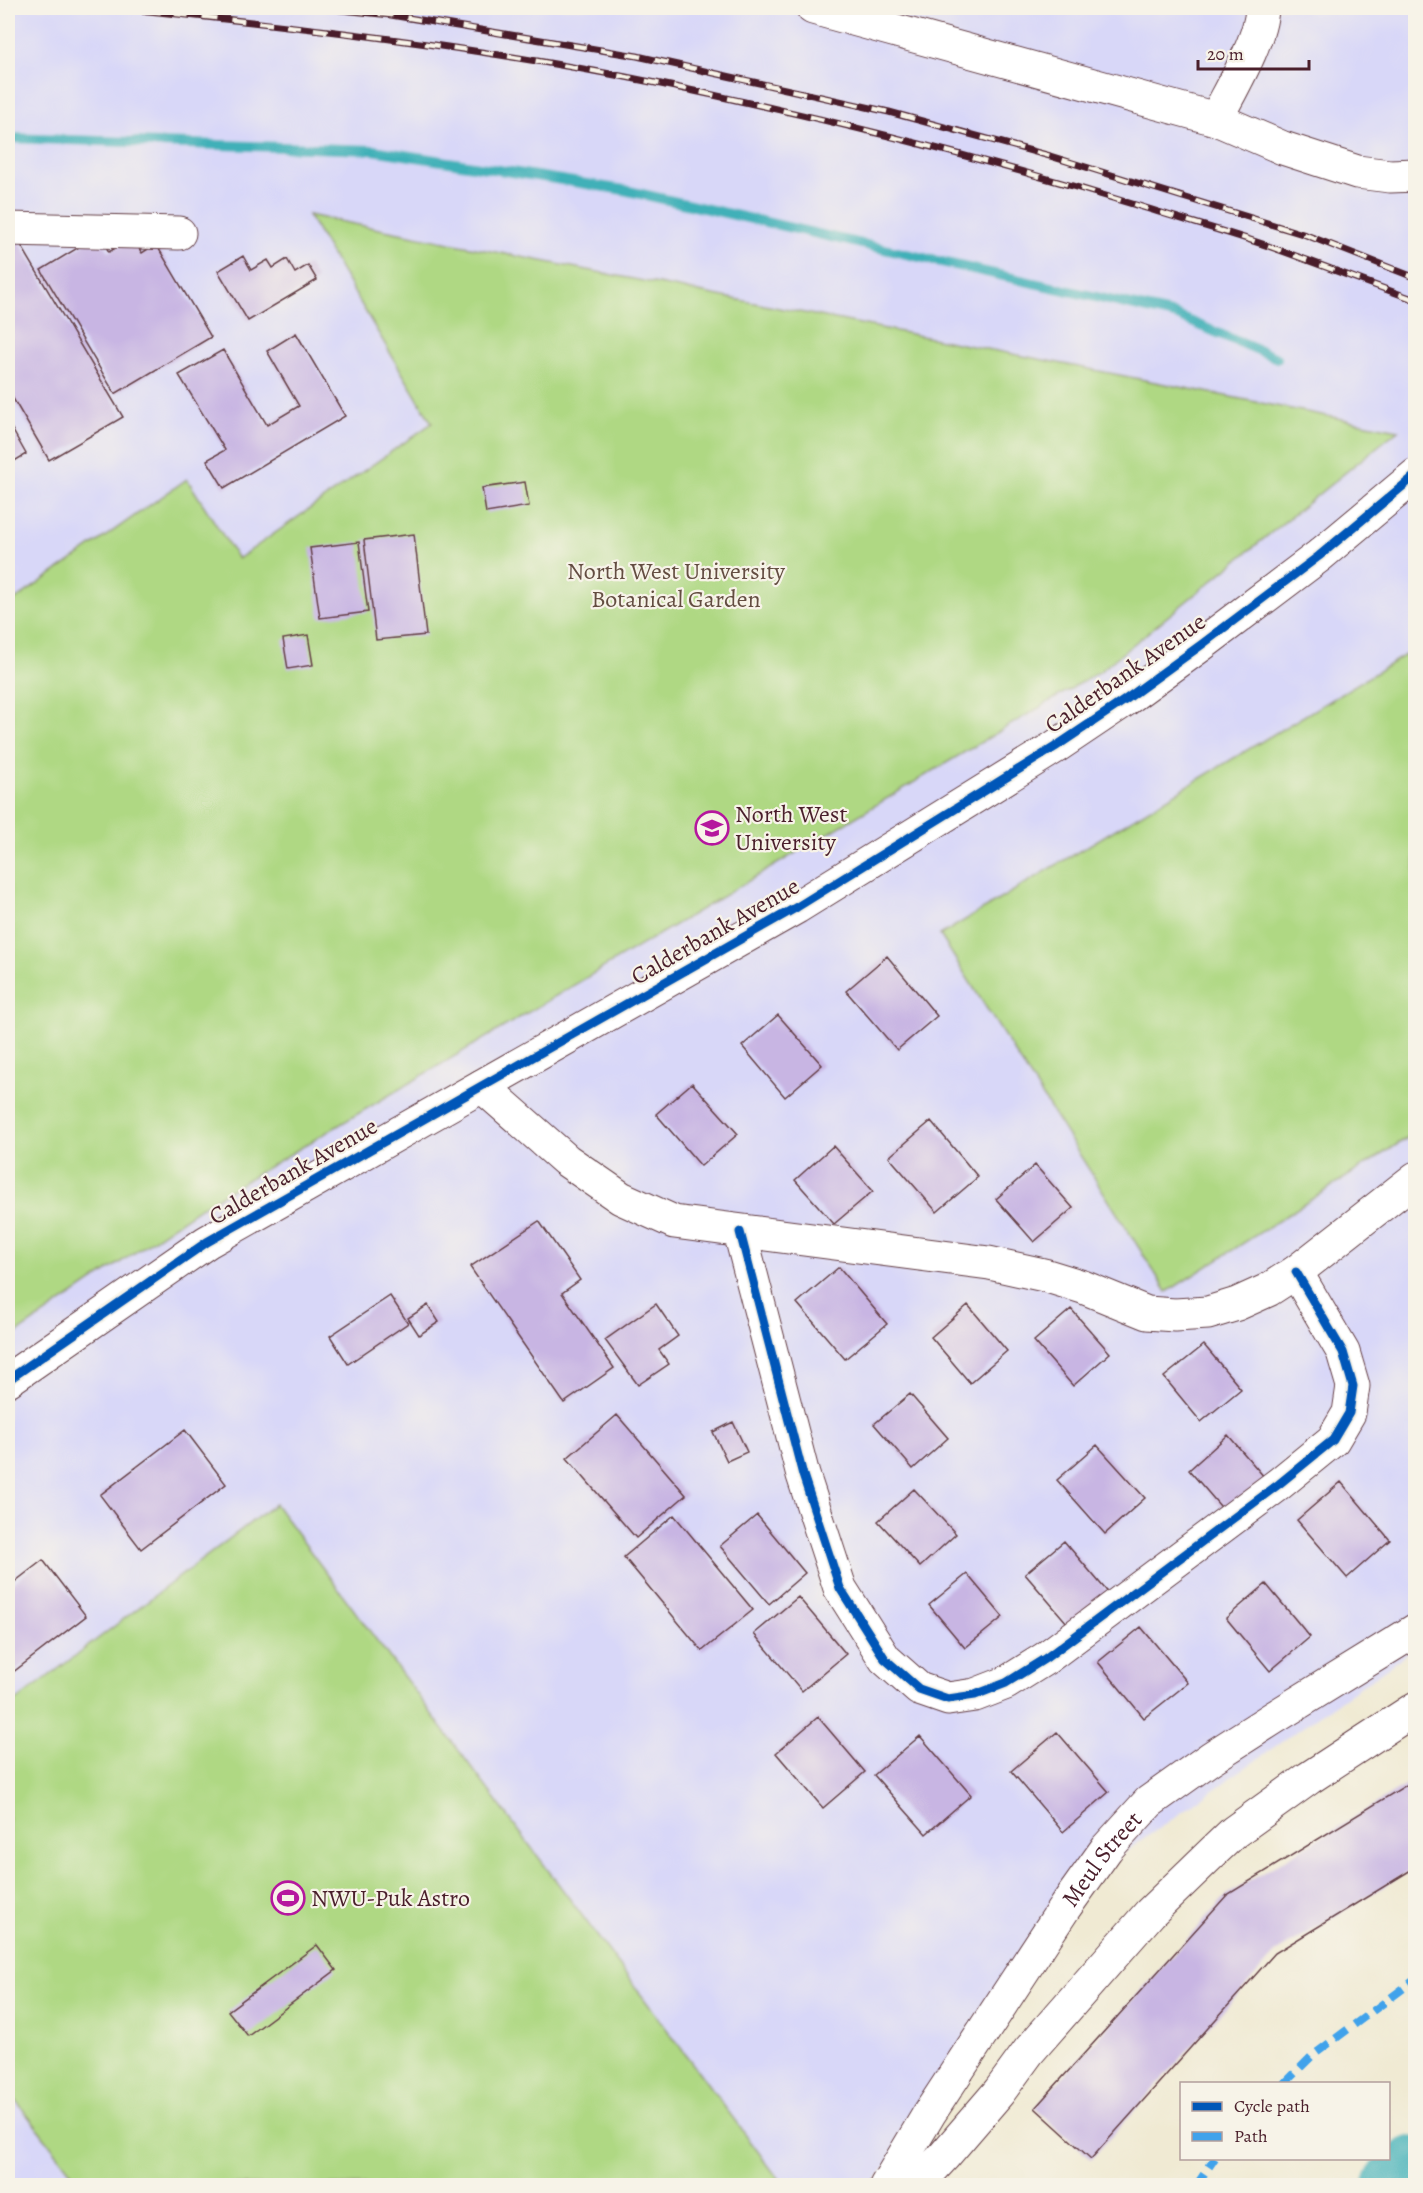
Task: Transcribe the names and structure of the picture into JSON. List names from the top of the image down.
{
  "streets": {
    "street": ["Calderbank Avenue", "Meul Street"]
  },
  "parks": ["North West University Botanical Garden"],
  "places": {
    "school or university": ["North West University"],
    "sports": ["NWU-Puk Astro"]
  },
  "legend": ["Cycle path", "Path"],
  "scale_bar": "20 m"
}
